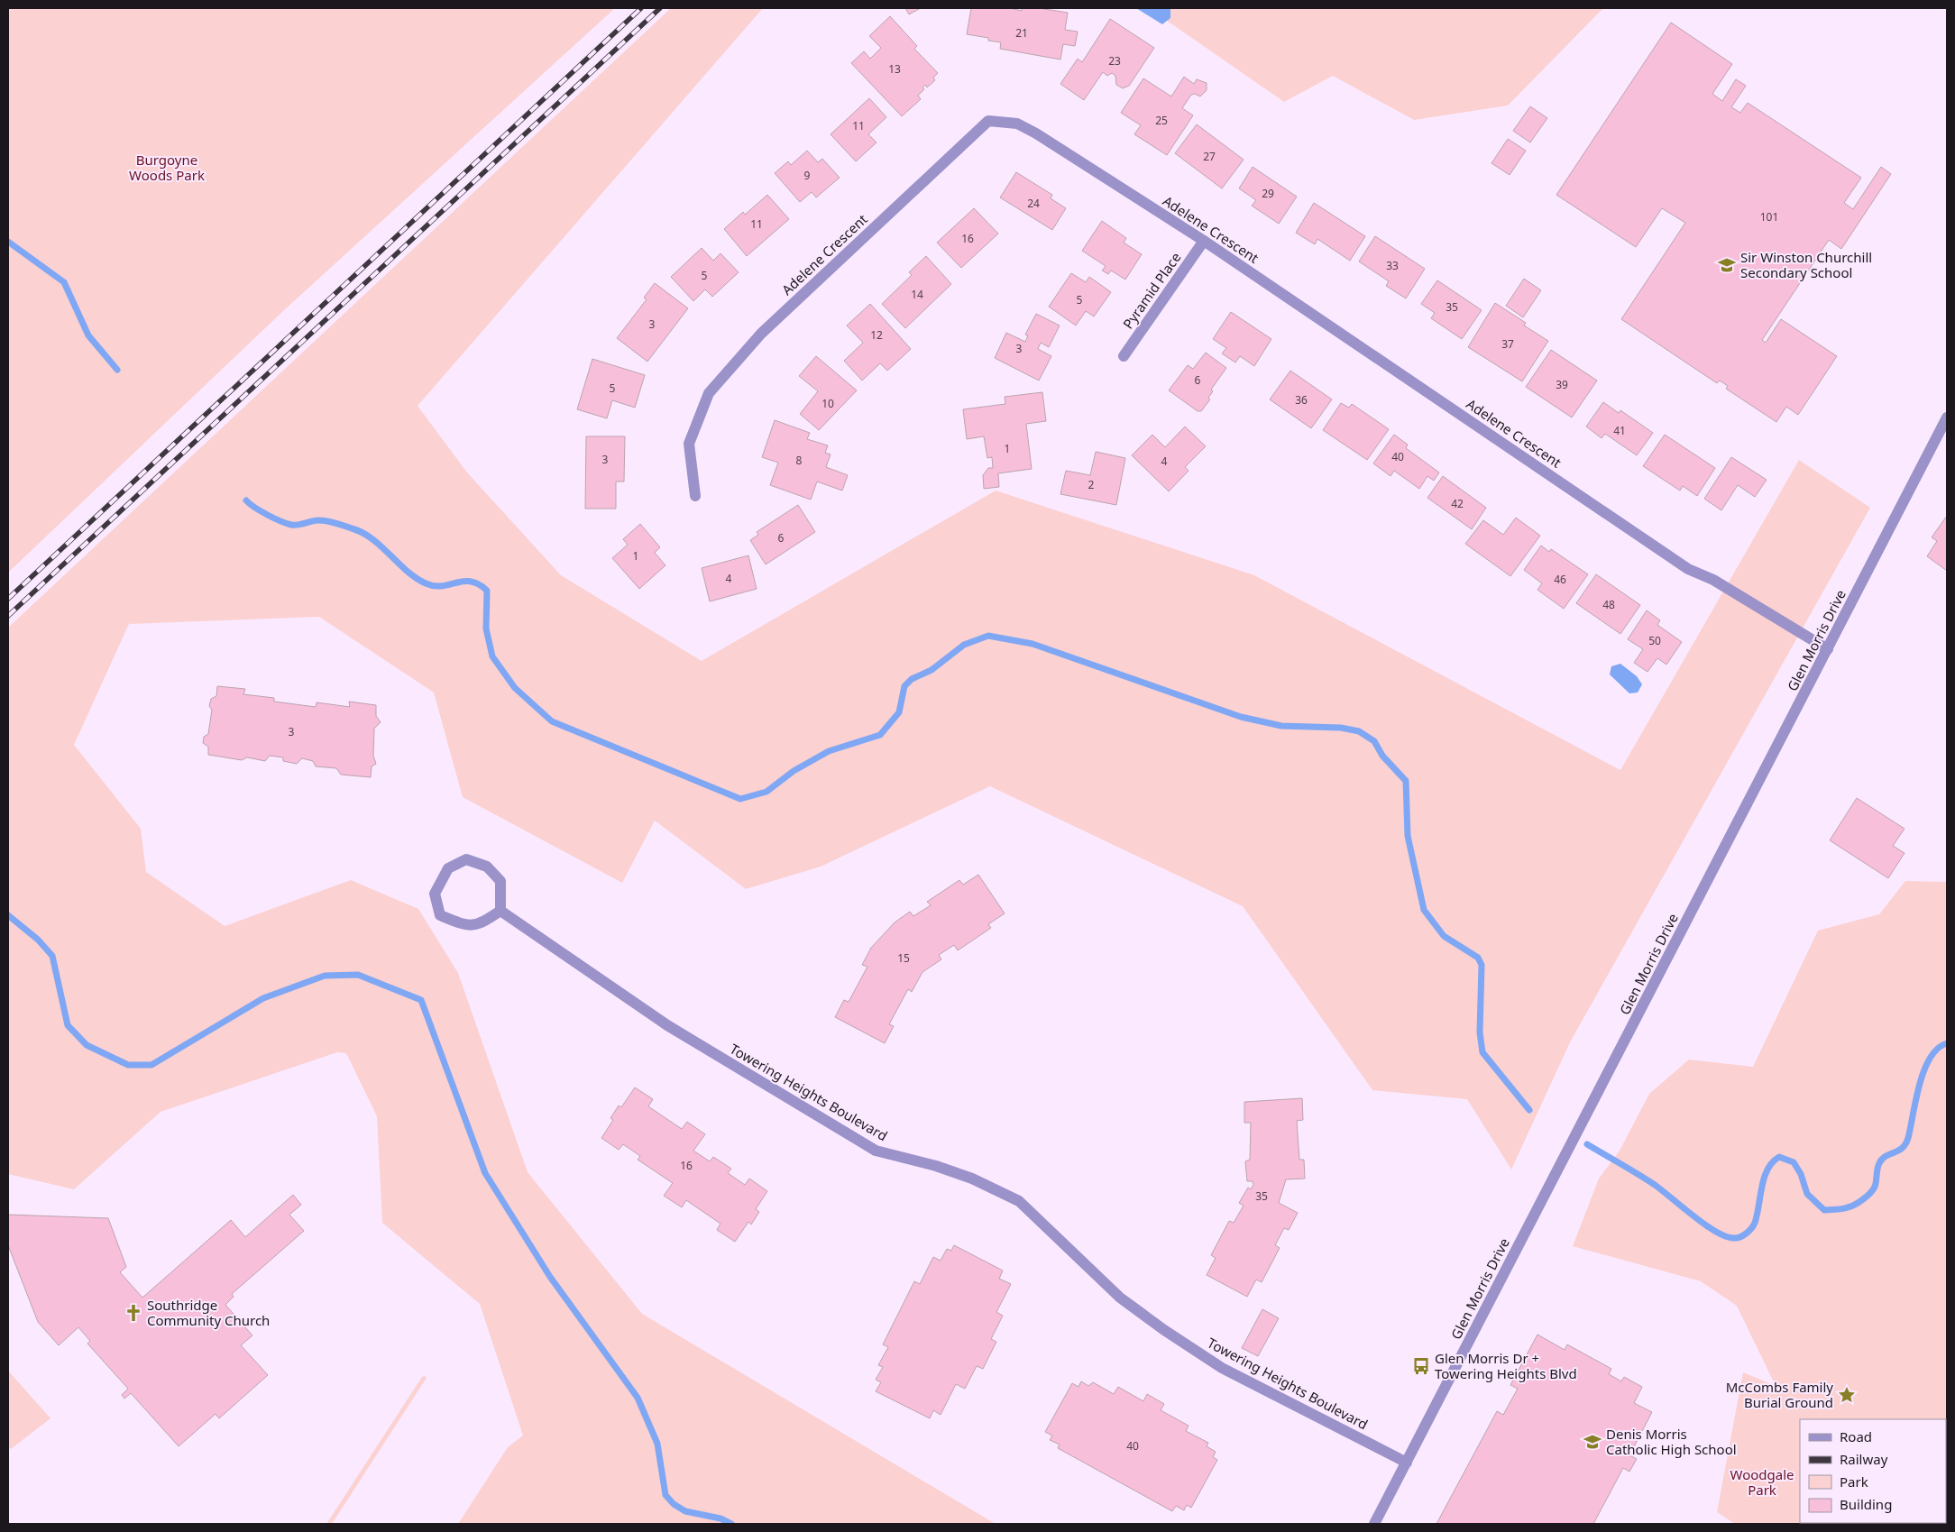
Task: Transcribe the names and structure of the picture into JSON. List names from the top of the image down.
{
  "streets": {
    "street": [
      "Adelene Crescent",
      "Pyramid Place",
      "Glen Morris Drive",
      "Towering Heights Boulevard"
    ]
  },
  "crossings": [
    ["Adelene Crescent", "Pyramid Place"],
    ["Adelene Crescent", "Glen Morris Drive"],
    ["Glen Morris Drive", "Towering Heights Boulevard"]
  ],
  "parks": ["Burgoyne Woods Park", "Woodgale Park"],
  "places": {
    "school or university": ["Sir Winston Churchill Secondary School", "Denis Morris Catholic High School"],
    "church": ["Southridge Community Church"],
    "bus stop": ["Glen Morris Dr + Towering Heights Blvd"],
    "place": ["McCombs Family Burial Ground"]
  },
  "house_numbers": [
    "21",
    "23",
    "13",
    "25",
    "11",
    "27",
    "9",
    "29",
    "24",
    "101",
    "11",
    "16",
    "33",
    "5",
    "14",
    "5",
    "35",
    "3",
    "12",
    "37",
    "3",
    "6",
    "39",
    "5",
    "36",
    "10",
    "41",
    "1",
    "40",
    "3",
    "8",
    "4",
    "2",
    "42",
    "6",
    "1",
    "4",
    "46",
    "48",
    "50",
    "3",
    "15",
    "16",
    "35",
    "40"
  ],
  "legend": [
    "Road",
    "Railway",
    "Park",
    "Building"
  ]
}
